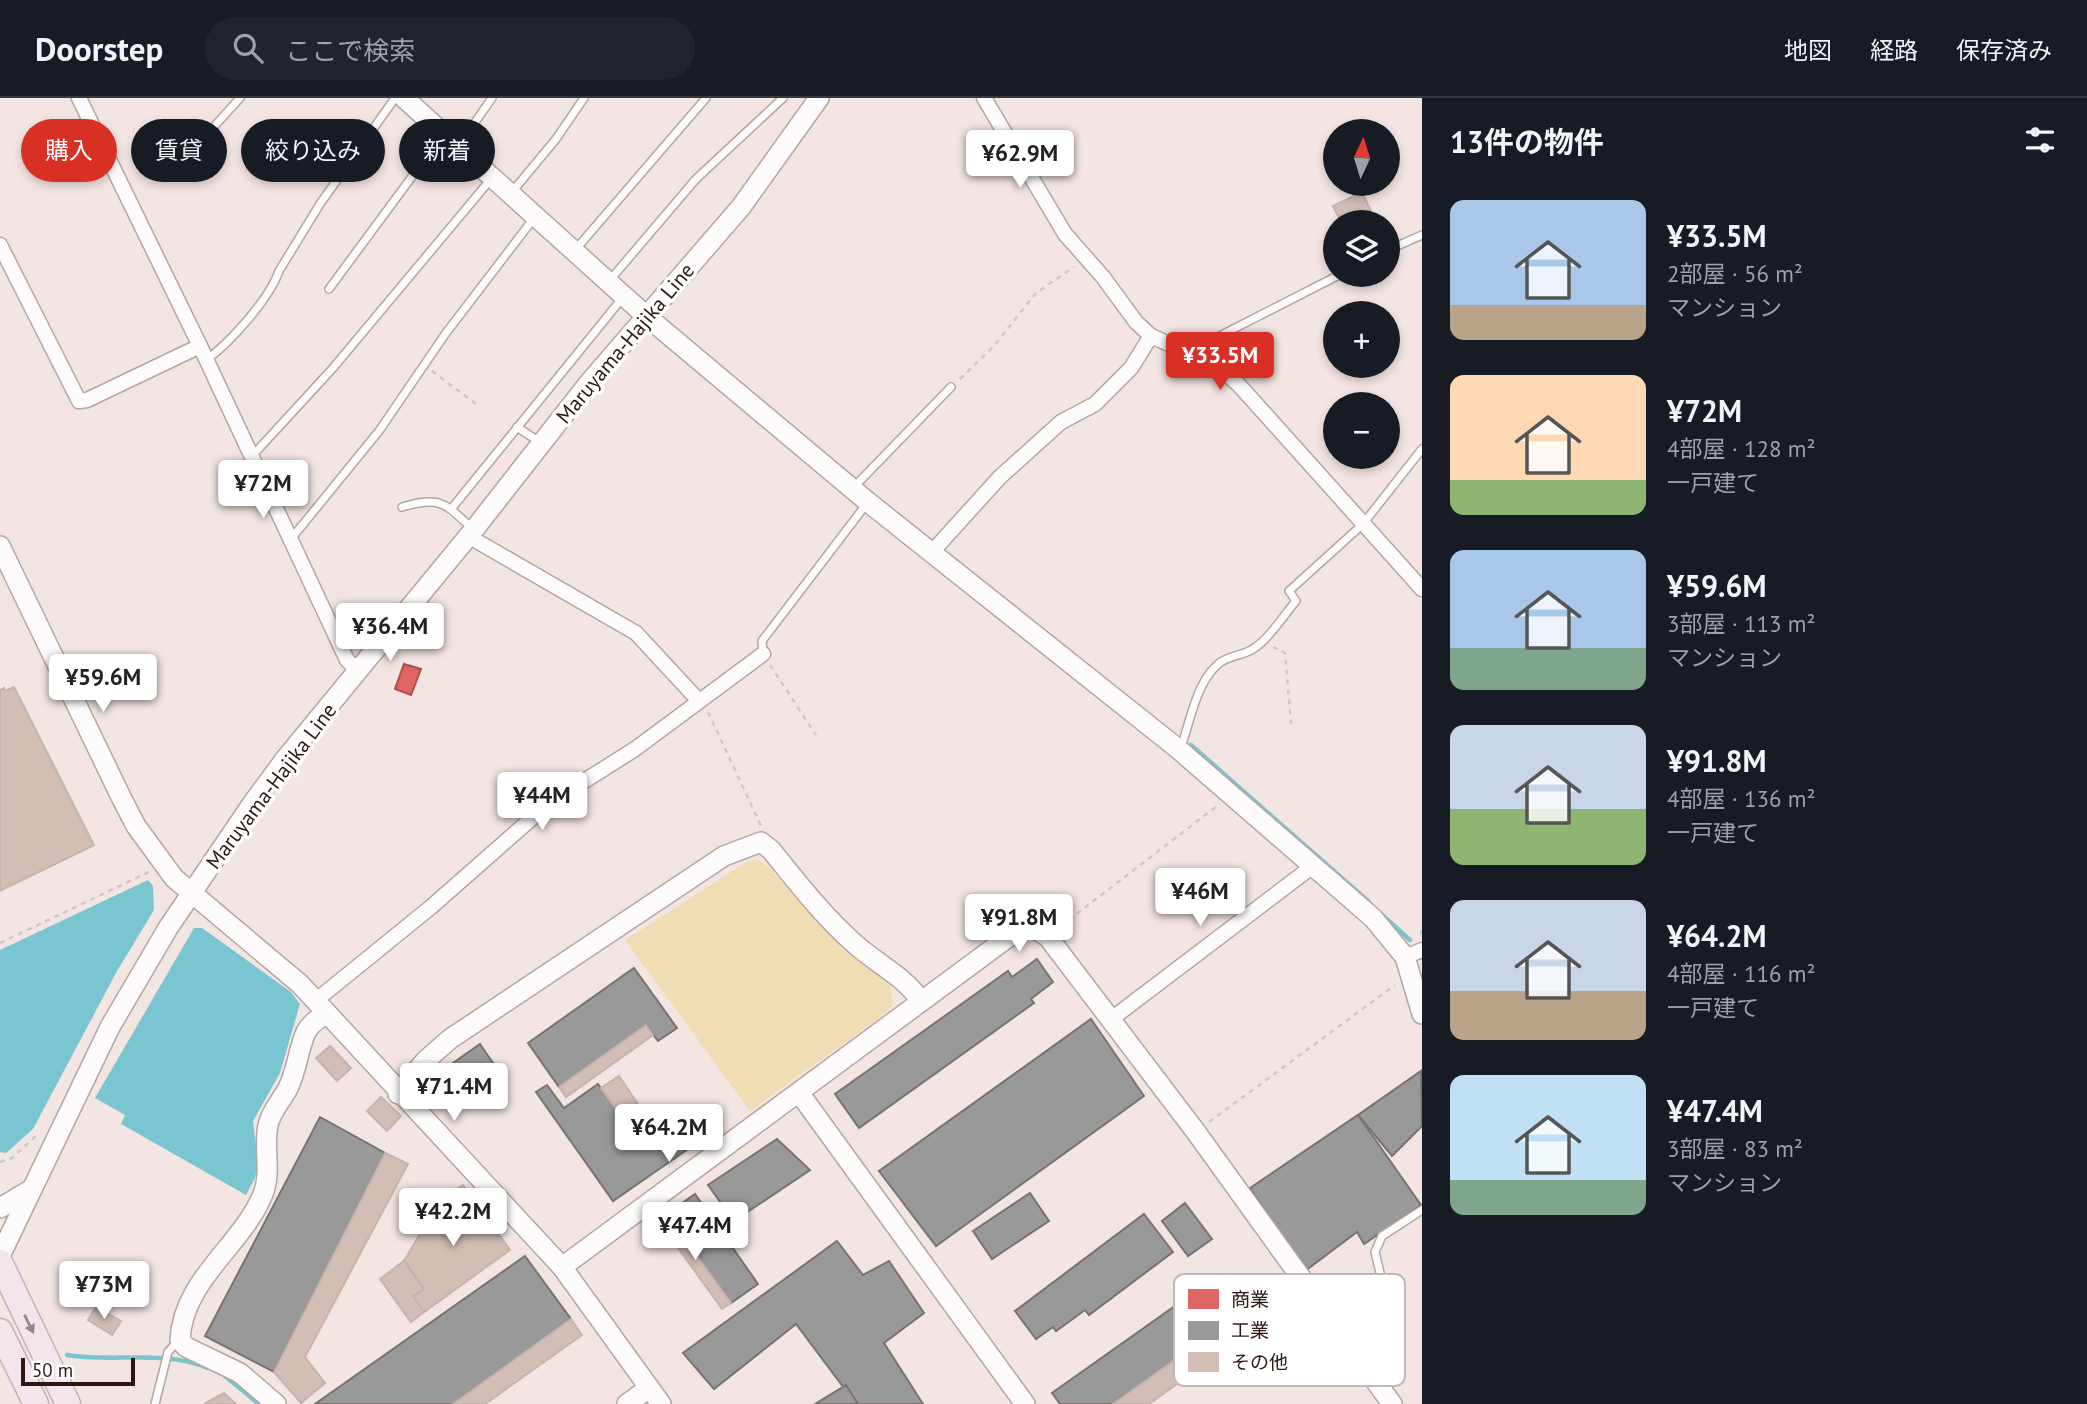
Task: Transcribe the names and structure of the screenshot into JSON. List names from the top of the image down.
{
  "streets": {
    "street": ["Maruyama-Hajika Line"]
  },
  "legend": ["商業", "工業", "その他"],
  "scale_bar": "50 m",
  "north": "top",
  "page": {
    "header": "Doorstep",
    "search": "ここで検索",
    "nav": ["地図", "経路", "保存済み"],
    "heading": "13件の物件",
    "map_buttons": ["+", "−"],
    "chip": [
      "購入",
      "賃貸",
      "絞り込み",
      "新着"
    ],
    "price": [
      "¥62.9M",
      "¥33.5M",
      "¥72M",
      "¥36.4M",
      "¥59.6M",
      "¥44M",
      "¥46M",
      "¥91.8M",
      "¥71.4M",
      "¥64.2M",
      "¥42.2M",
      "¥47.4M",
      "¥73M"
    ],
    "list": [
      {
        "name": "¥33.5M",
        "note": "2部屋 · 56 m² · マンション"
      },
      {
        "name": "¥72M",
        "note": "4部屋 · 128 m² · 一戸建て"
      },
      {
        "name": "¥59.6M",
        "note": "3部屋 · 113 m² · マンション"
      },
      {
        "name": "¥91.8M",
        "note": "4部屋 · 136 m² · 一戸建て"
      },
      {
        "name": "¥64.2M",
        "note": "4部屋 · 116 m² · 一戸建て"
      },
      {
        "name": "¥47.4M",
        "note": "3部屋 · 83 m² · マンション"
      }
    ],
    "scale": "50 m"
  }
}
